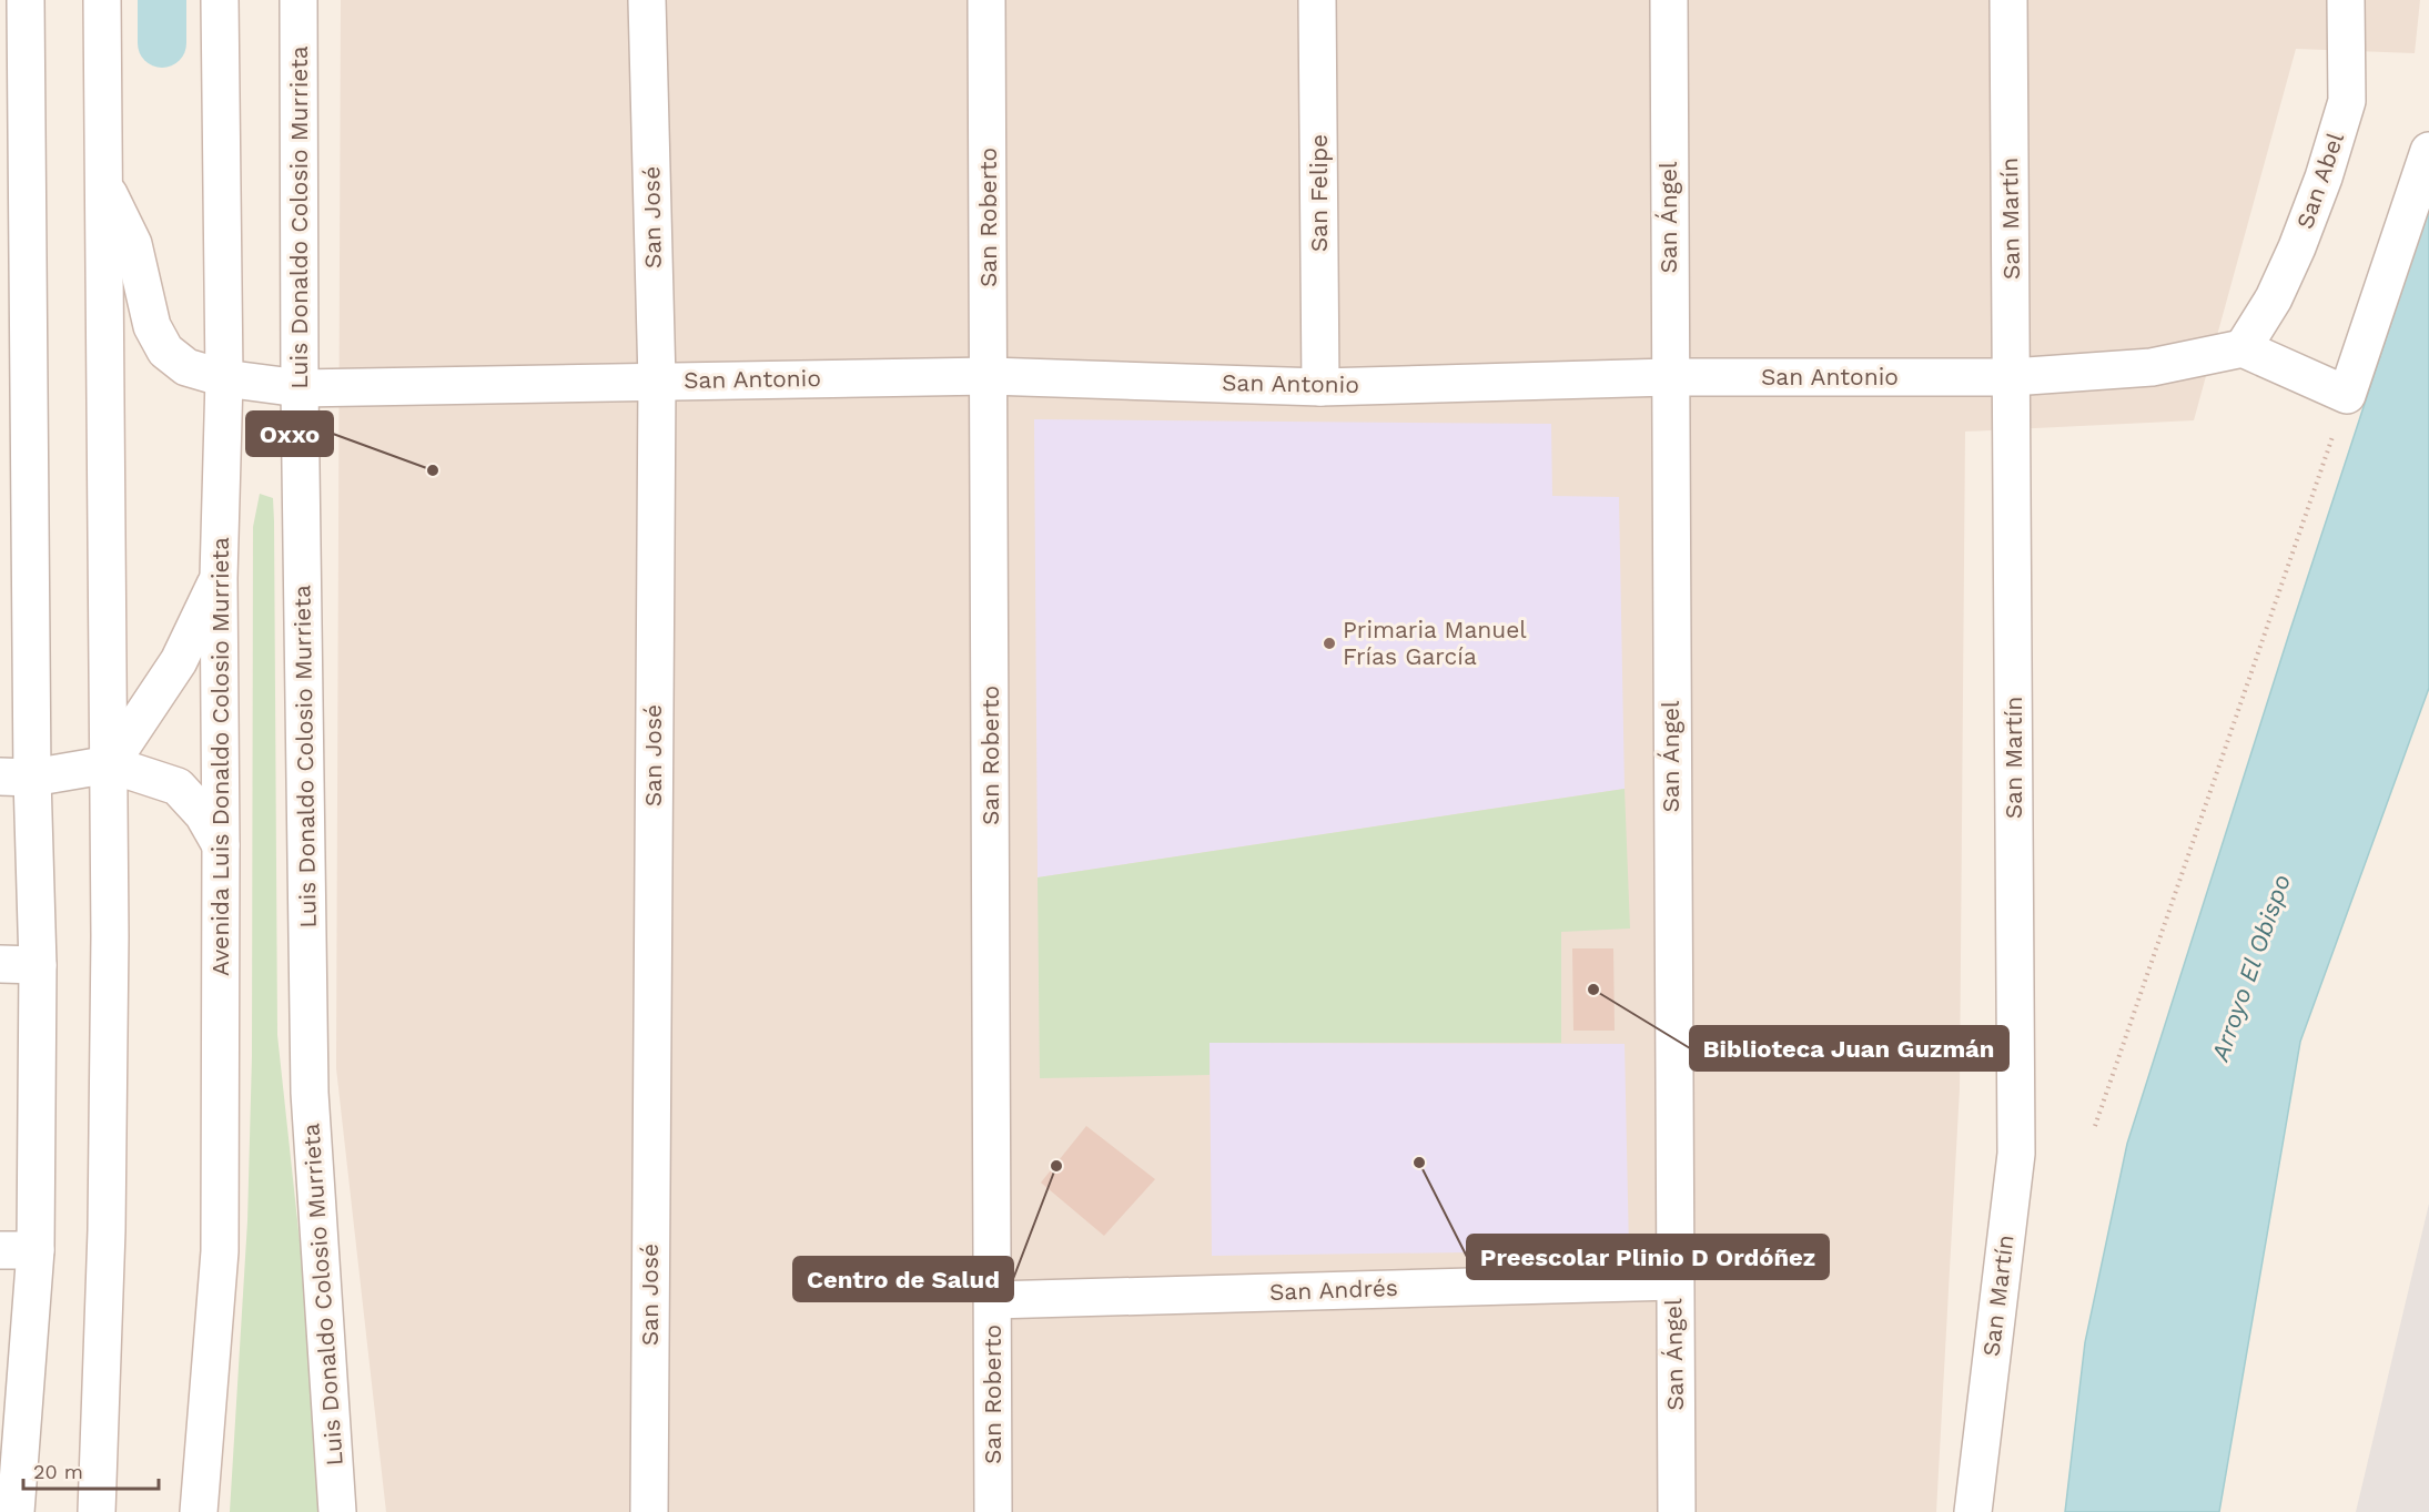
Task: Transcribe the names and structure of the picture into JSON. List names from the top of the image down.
{
  "streets": {
    "street": [
      "San Abel",
      "San Felipe",
      "Luis Donaldo Colosio Murrieta",
      "San José",
      "San Roberto",
      "San Ángel",
      "San Martín",
      "San Antonio",
      "Avenida Luis Donaldo Colosio Murrieta",
      "San Andrés"
    ]
  },
  "crossings": [
    ["San Abel", "San Antonio"],
    ["San Felipe", "San Antonio"],
    ["Luis Donaldo Colosio Murrieta", "San Antonio"],
    ["San José", "San Antonio"],
    ["San Roberto", "San Antonio"],
    ["San Roberto", "San Andrés"],
    ["San Ángel", "San Antonio"],
    ["San Ángel", "San Andrés"],
    ["San Martín", "San Antonio"],
    ["San Antonio", "Avenida Luis Donaldo Colosio Murrieta"]
  ],
  "water": ["Arroyo El Obispo"],
  "places": [
    "Oxxo",
    "Primaria Manuel Frías García",
    "Biblioteca Juan Guzmán",
    "Preescolar Plinio D Ordóñez",
    "Centro de Salud"
  ],
  "scale_bar": "20 m"
}
